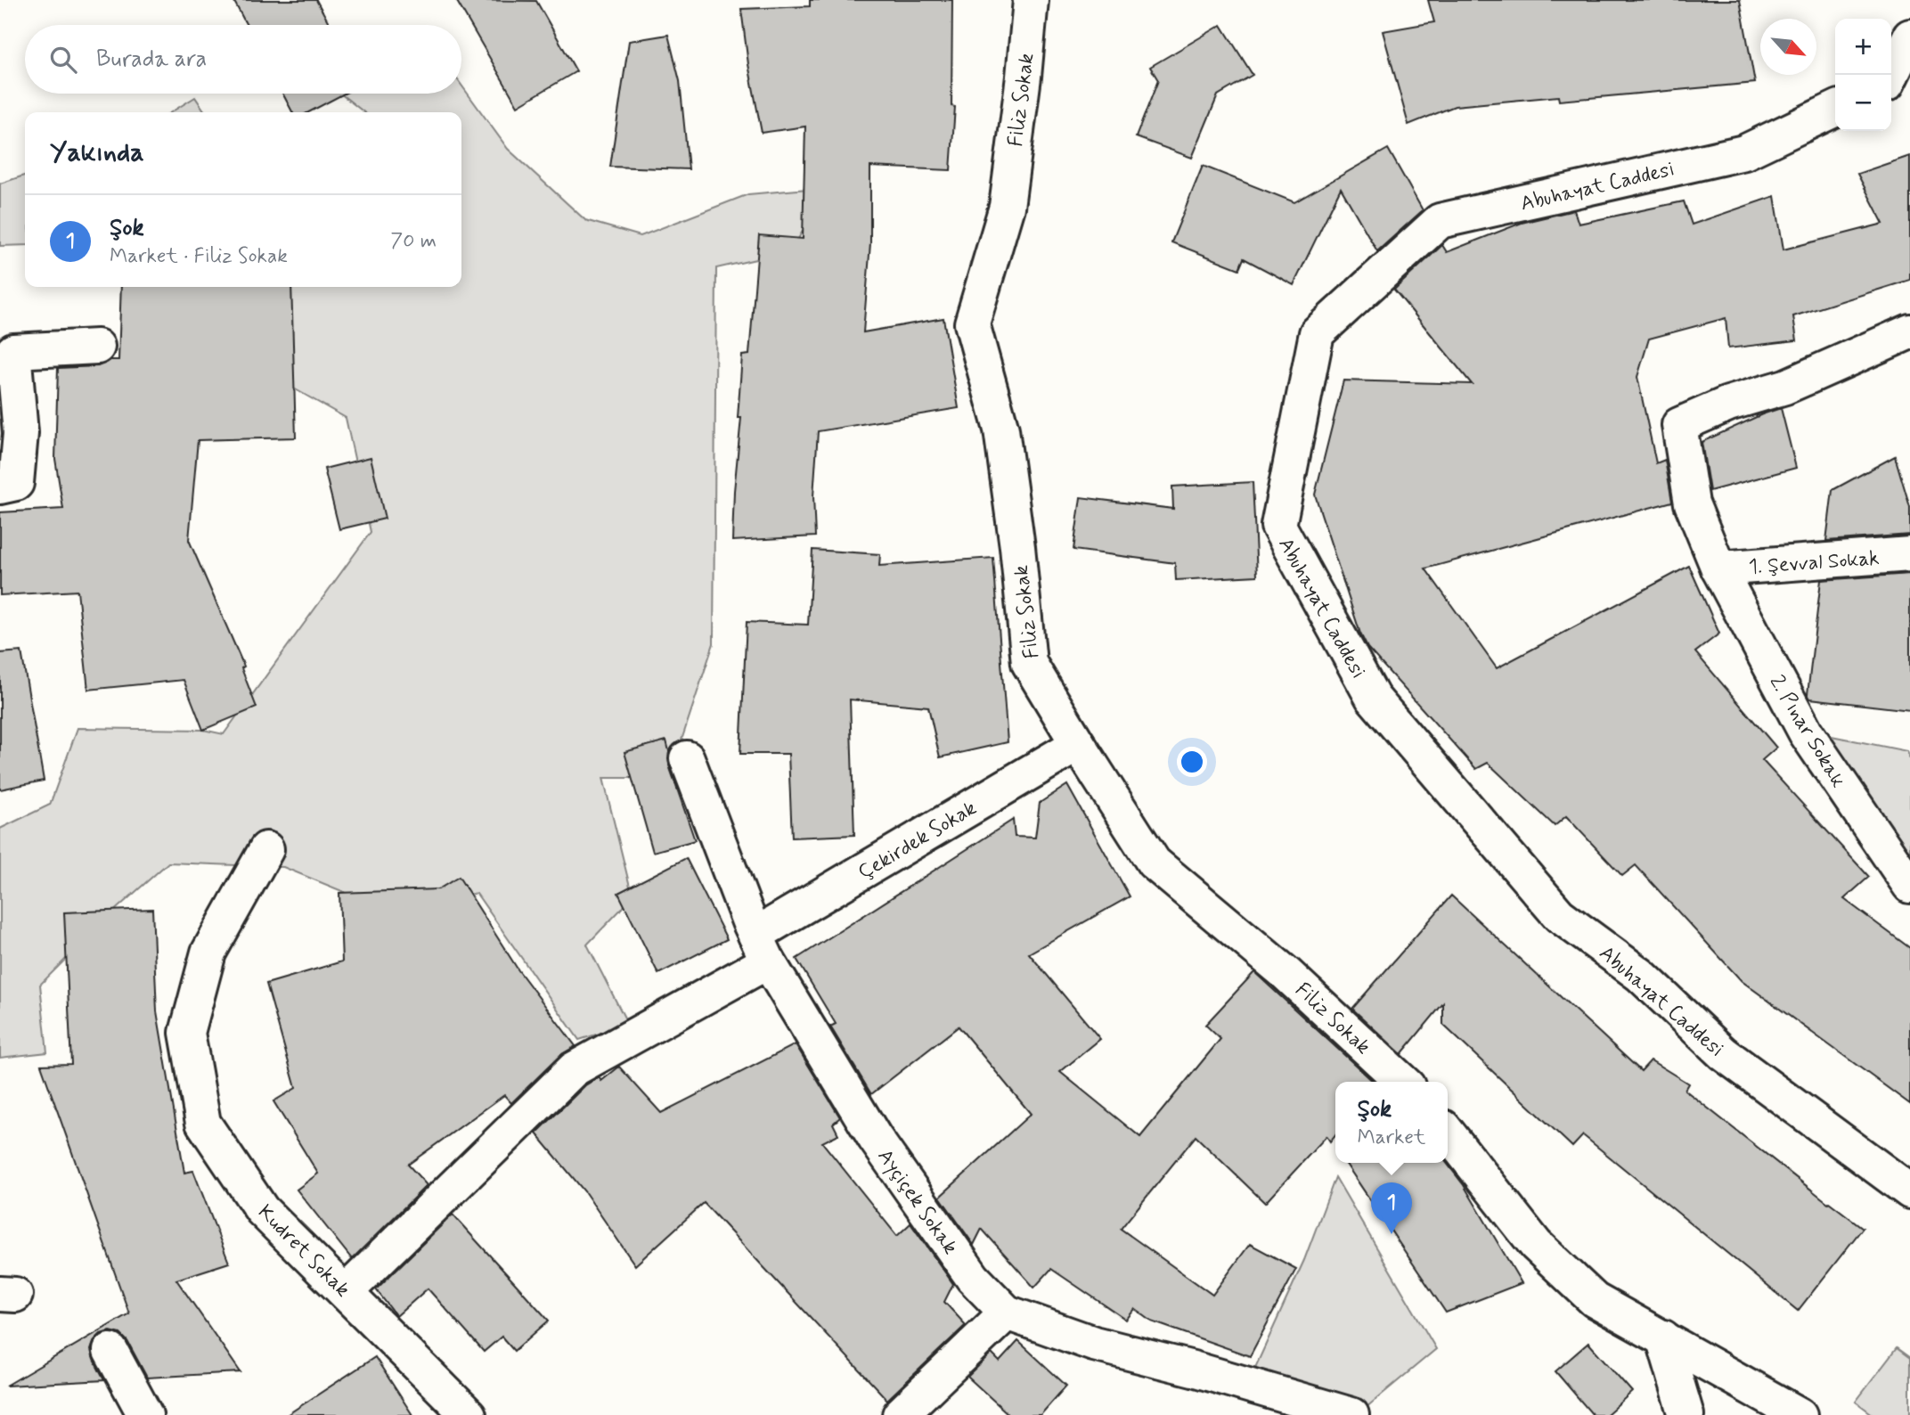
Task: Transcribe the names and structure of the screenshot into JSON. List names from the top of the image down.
{
  "streets": {
    "street": [
      "Filiz Sokak",
      "Abuhayat Caddesi",
      "1. Şevval Sokak",
      "2. Pınar Sokak",
      "Çekirdek Sokak",
      "Ayçiçek Sokak",
      "Kudret Sokak"
    ]
  },
  "crossings": [
    ["Filiz Sokak", "Çekirdek Sokak"],
    ["1. Şevval Sokak", "2. Pınar Sokak"],
    ["Çekirdek Sokak", "Ayçiçek Sokak"],
    ["Çekirdek Sokak", "Kudret Sokak"]
  ],
  "north": "bottom right",
  "page": {
    "map_buttons": ["+", "−"],
    "search": "Burada ara",
    "heading": "Yakında",
    "list": [
      {
        "mark": "1",
        "name": "Şok",
        "note": "Market · Filiz Sokak",
        "value": "70 m"
      }
    ],
    "popup": ["Şok", "Market"],
    "pins": "1"
  }
}
